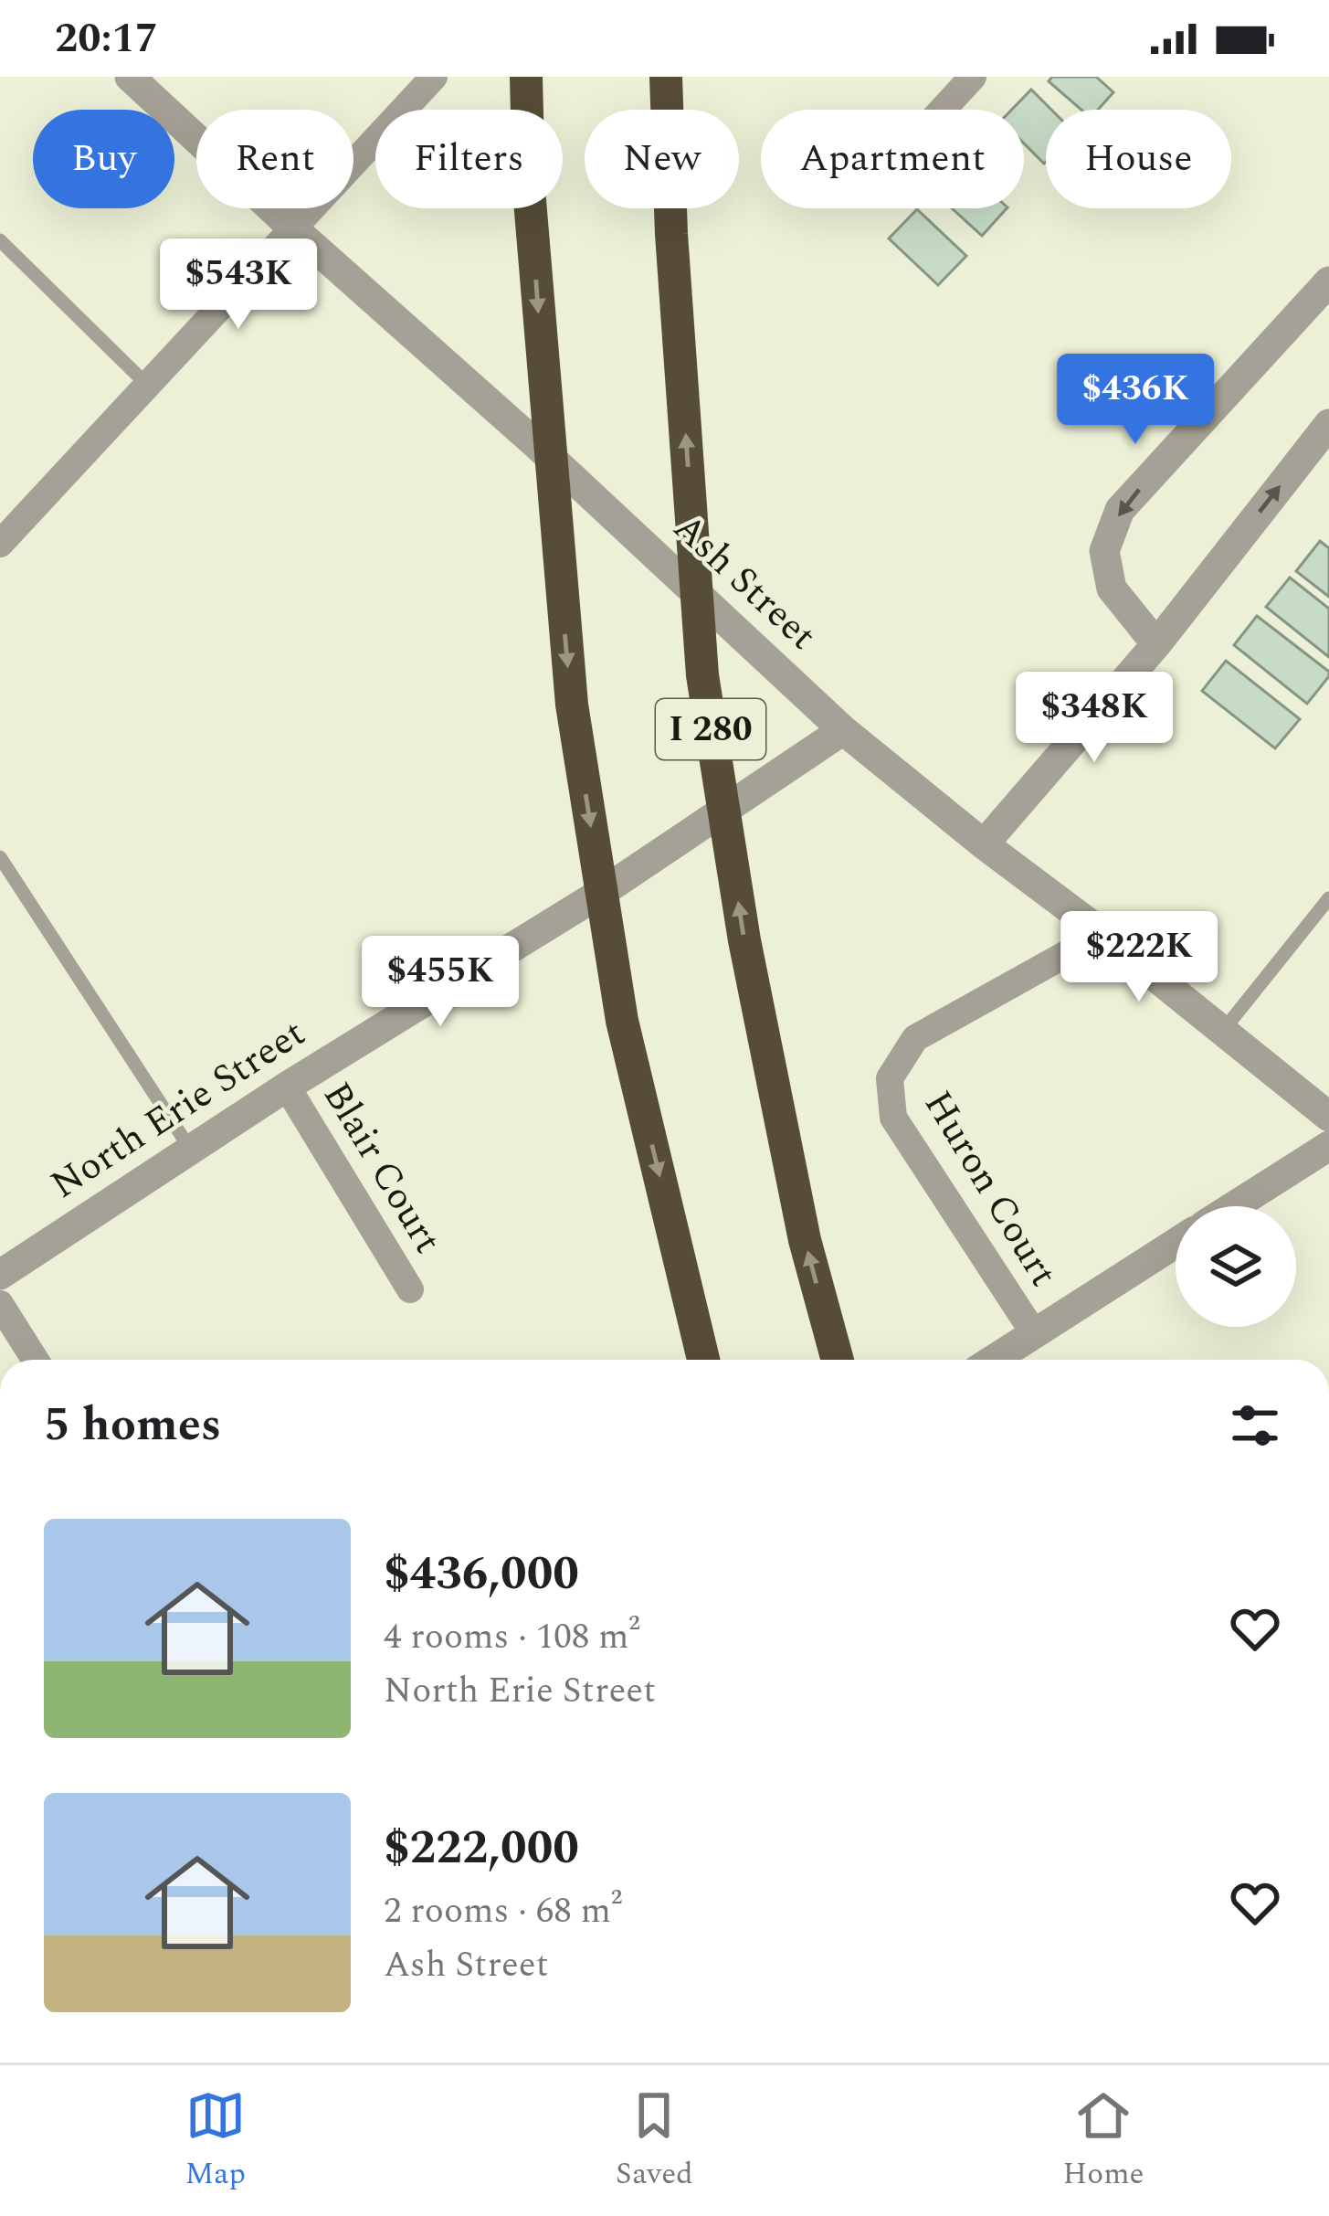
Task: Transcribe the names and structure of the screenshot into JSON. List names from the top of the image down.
{
  "streets": {
    "highway": ["I 280"],
    "street": [
      "Ash Street",
      "North Erie Street",
      "Blair Court",
      "Huron Court"
    ]
  },
  "crossings": [
    ["Ash Street", "North Erie Street"],
    ["Ash Street", "Huron Court"],
    ["North Erie Street", "Blair Court"]
  ],
  "page": {
    "status": "20:17",
    "chip": [
      "Buy",
      "Rent",
      "Filters",
      "New",
      "Apartment",
      "House"
    ],
    "price": [
      "$543K",
      "$436K",
      "$348K",
      "$222K",
      "$455K"
    ],
    "heading": "5 homes",
    "list": [
      {
        "name": "$436,000",
        "note": "4 rooms · 108 m² · North Erie Street"
      },
      {
        "name": "$222,000",
        "note": "2 rooms · 68 m² · Ash Street"
      }
    ],
    "tabs": ["Map", "Saved", "Home"]
  }
}
